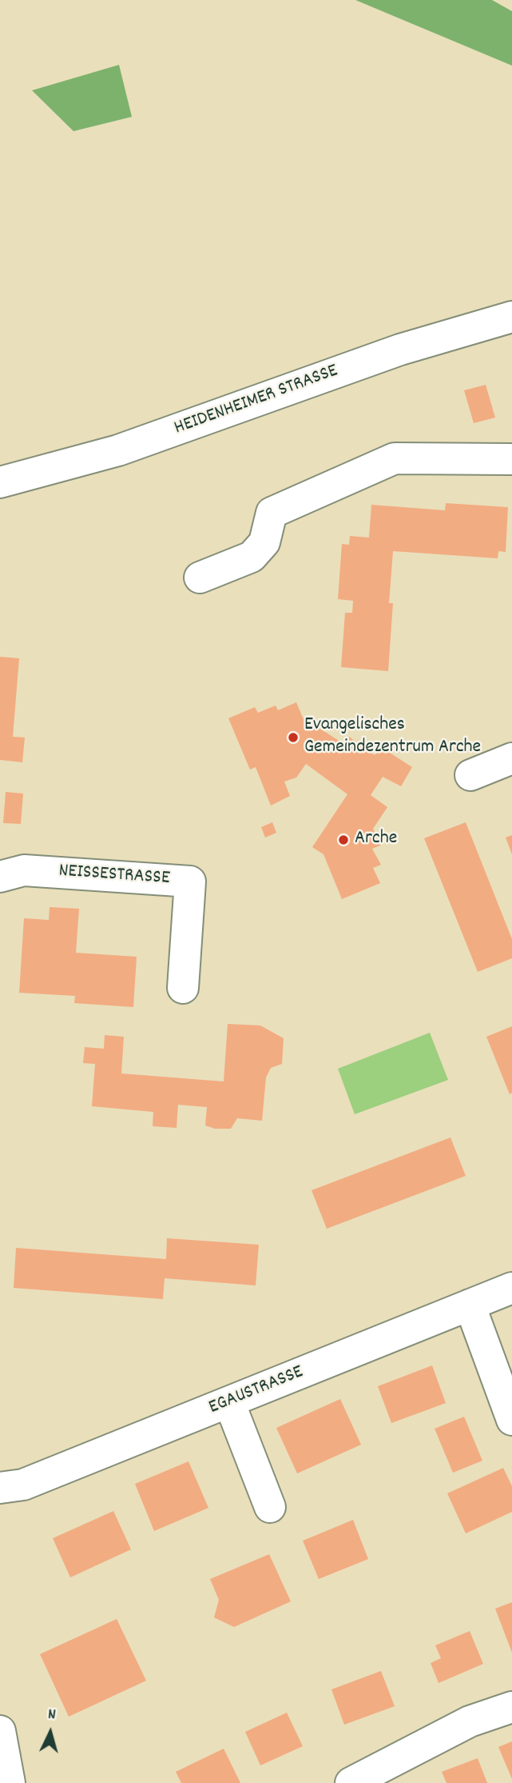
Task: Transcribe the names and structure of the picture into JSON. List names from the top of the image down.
{
  "streets": {
    "street": ["HEIDENHEIMER STRASSE", "NEISSESTRASSE", "EGAUSTRASSE"]
  },
  "places": ["Evangelisches Gemeindezentrum Arche", "Arche"],
  "north": "top"
}
